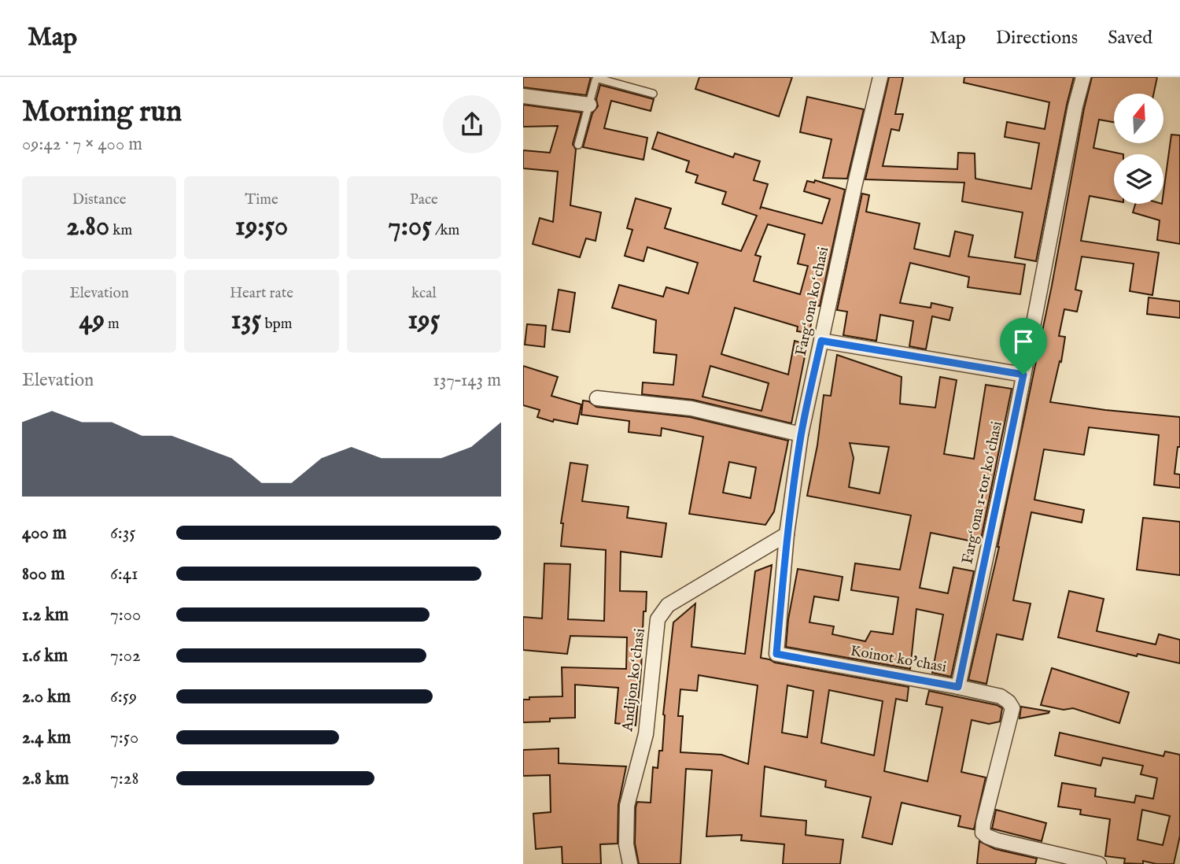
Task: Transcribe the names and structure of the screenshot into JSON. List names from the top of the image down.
{
  "streets": {
    "street": [
      "Fargʻona koʻchasi",
      "Fargʻona 1-tor koʻchasi",
      "Koinot ko'chasi",
      "Andijon koʻchasi"
    ]
  },
  "crossings": [
    ["Fargʻona koʻchasi", "Koinot ko'chasi"],
    ["Fargʻona koʻchasi", "Andijon koʻchasi"],
    ["Fargʻona 1-tor koʻchasi", "Koinot ko'chasi"],
    ["Koinot ko'chasi", "Andijon koʻchasi"]
  ],
  "north": "top",
  "page": {
    "header": "Map",
    "nav": ["Map", "Directions", "Saved"],
    "heading": ["Morning run", "09:42 · 7 × 400 m"],
    "stats": [
      ["Distance", "2.80 km"],
      ["Time", "19:50"],
      ["Pace", "7:05 /km"],
      ["Elevation", "49 m"],
      ["Heart rate", "135 bpm"],
      ["kcal", "195"]
    ],
    "chart": ["Elevation", "137–143 m"],
    "list": [
      {
        "name": "400 m",
        "note": "6:35"
      },
      {
        "name": "800 m",
        "note": "6:41"
      },
      {
        "name": "1.2 km",
        "note": "7:00"
      },
      {
        "name": "1.6 km",
        "note": "7:02"
      },
      {
        "name": "2.0 km",
        "note": "6:59"
      },
      {
        "name": "2.4 km",
        "note": "7:50"
      },
      {
        "name": "2.8 km",
        "note": "7:28"
      }
    ]
  }
}
